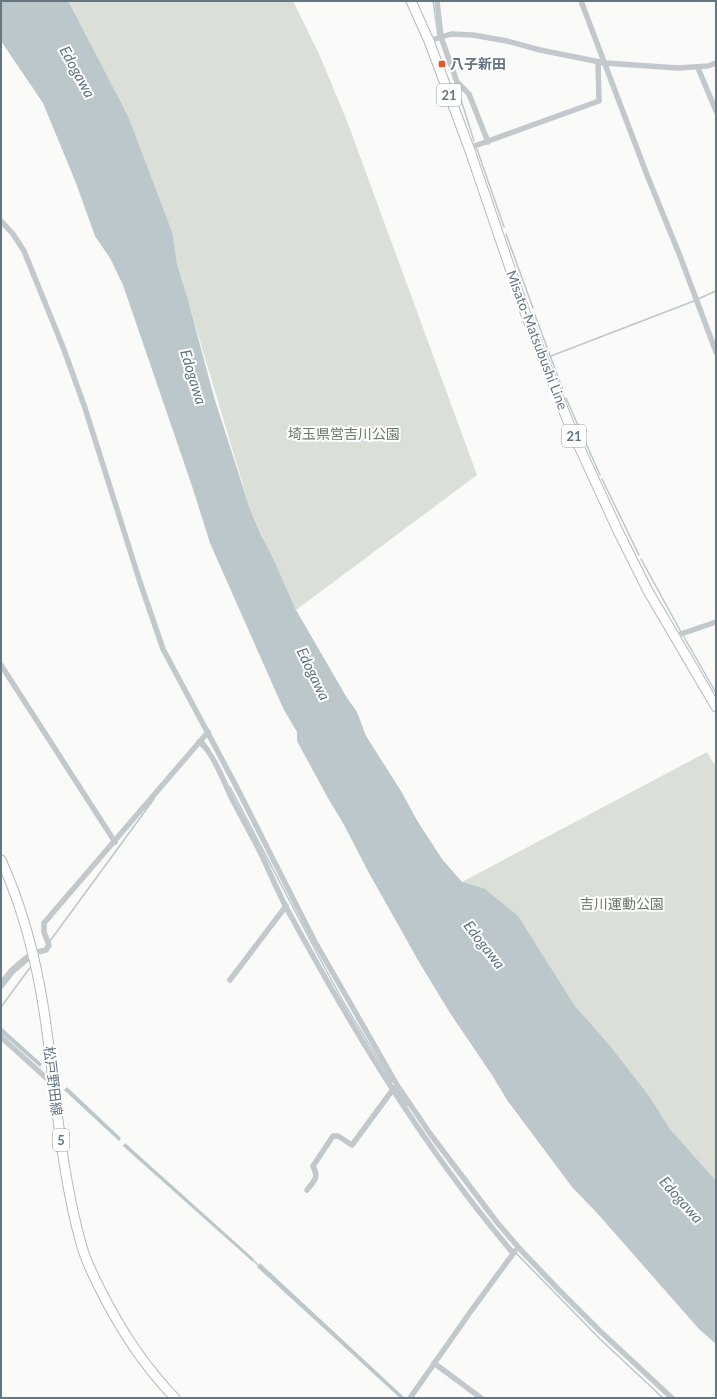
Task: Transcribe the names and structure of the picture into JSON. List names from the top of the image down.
{
  "streets": {
    "main road": [
      "21",
      "Misato-Matsubushi Line",
      "松戸野田線",
      "5"
    ]
  },
  "water": ["Edogawa"],
  "parks": ["埼玉県営吉川公園", "吉川運動公園"],
  "places": {
    "transit": ["八子新田"]
  }
}
